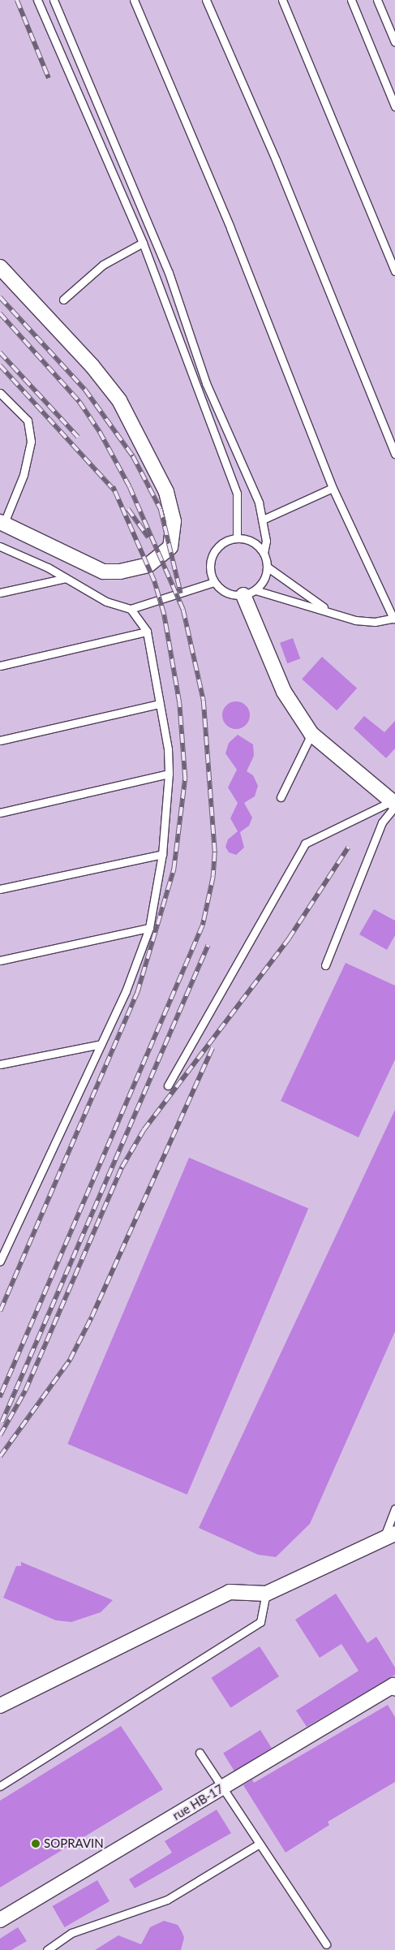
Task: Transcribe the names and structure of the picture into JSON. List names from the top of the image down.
{
  "streets": {
    "street": ["rue HB-17"]
  },
  "places": ["SOPRAVIN"]
}
